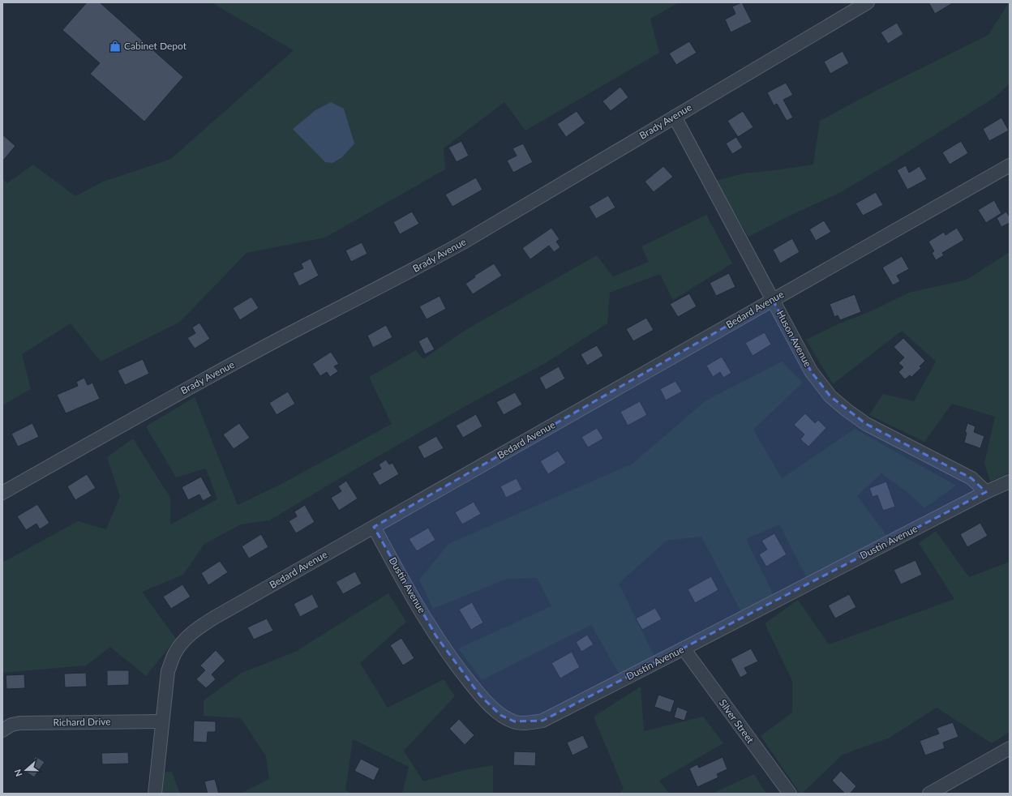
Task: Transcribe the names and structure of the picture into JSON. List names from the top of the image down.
{
  "streets": {
    "street": [
      "Brady Avenue",
      "Bedard Avenue",
      "Huson Avenue",
      "Dustin Avenue",
      "Silver Street",
      "Richard Drive"
    ]
  },
  "crossings": [
    ["Brady Avenue", "Huson Avenue"],
    ["Bedard Avenue", "Huson Avenue"],
    ["Bedard Avenue", "Dustin Avenue"],
    ["Bedard Avenue", "Richard Drive"],
    ["Huson Avenue", "Dustin Avenue"],
    ["Dustin Avenue", "Silver Street"]
  ],
  "places": {
    "shop": ["Cabinet Depot"]
  },
  "north": "left"
}
